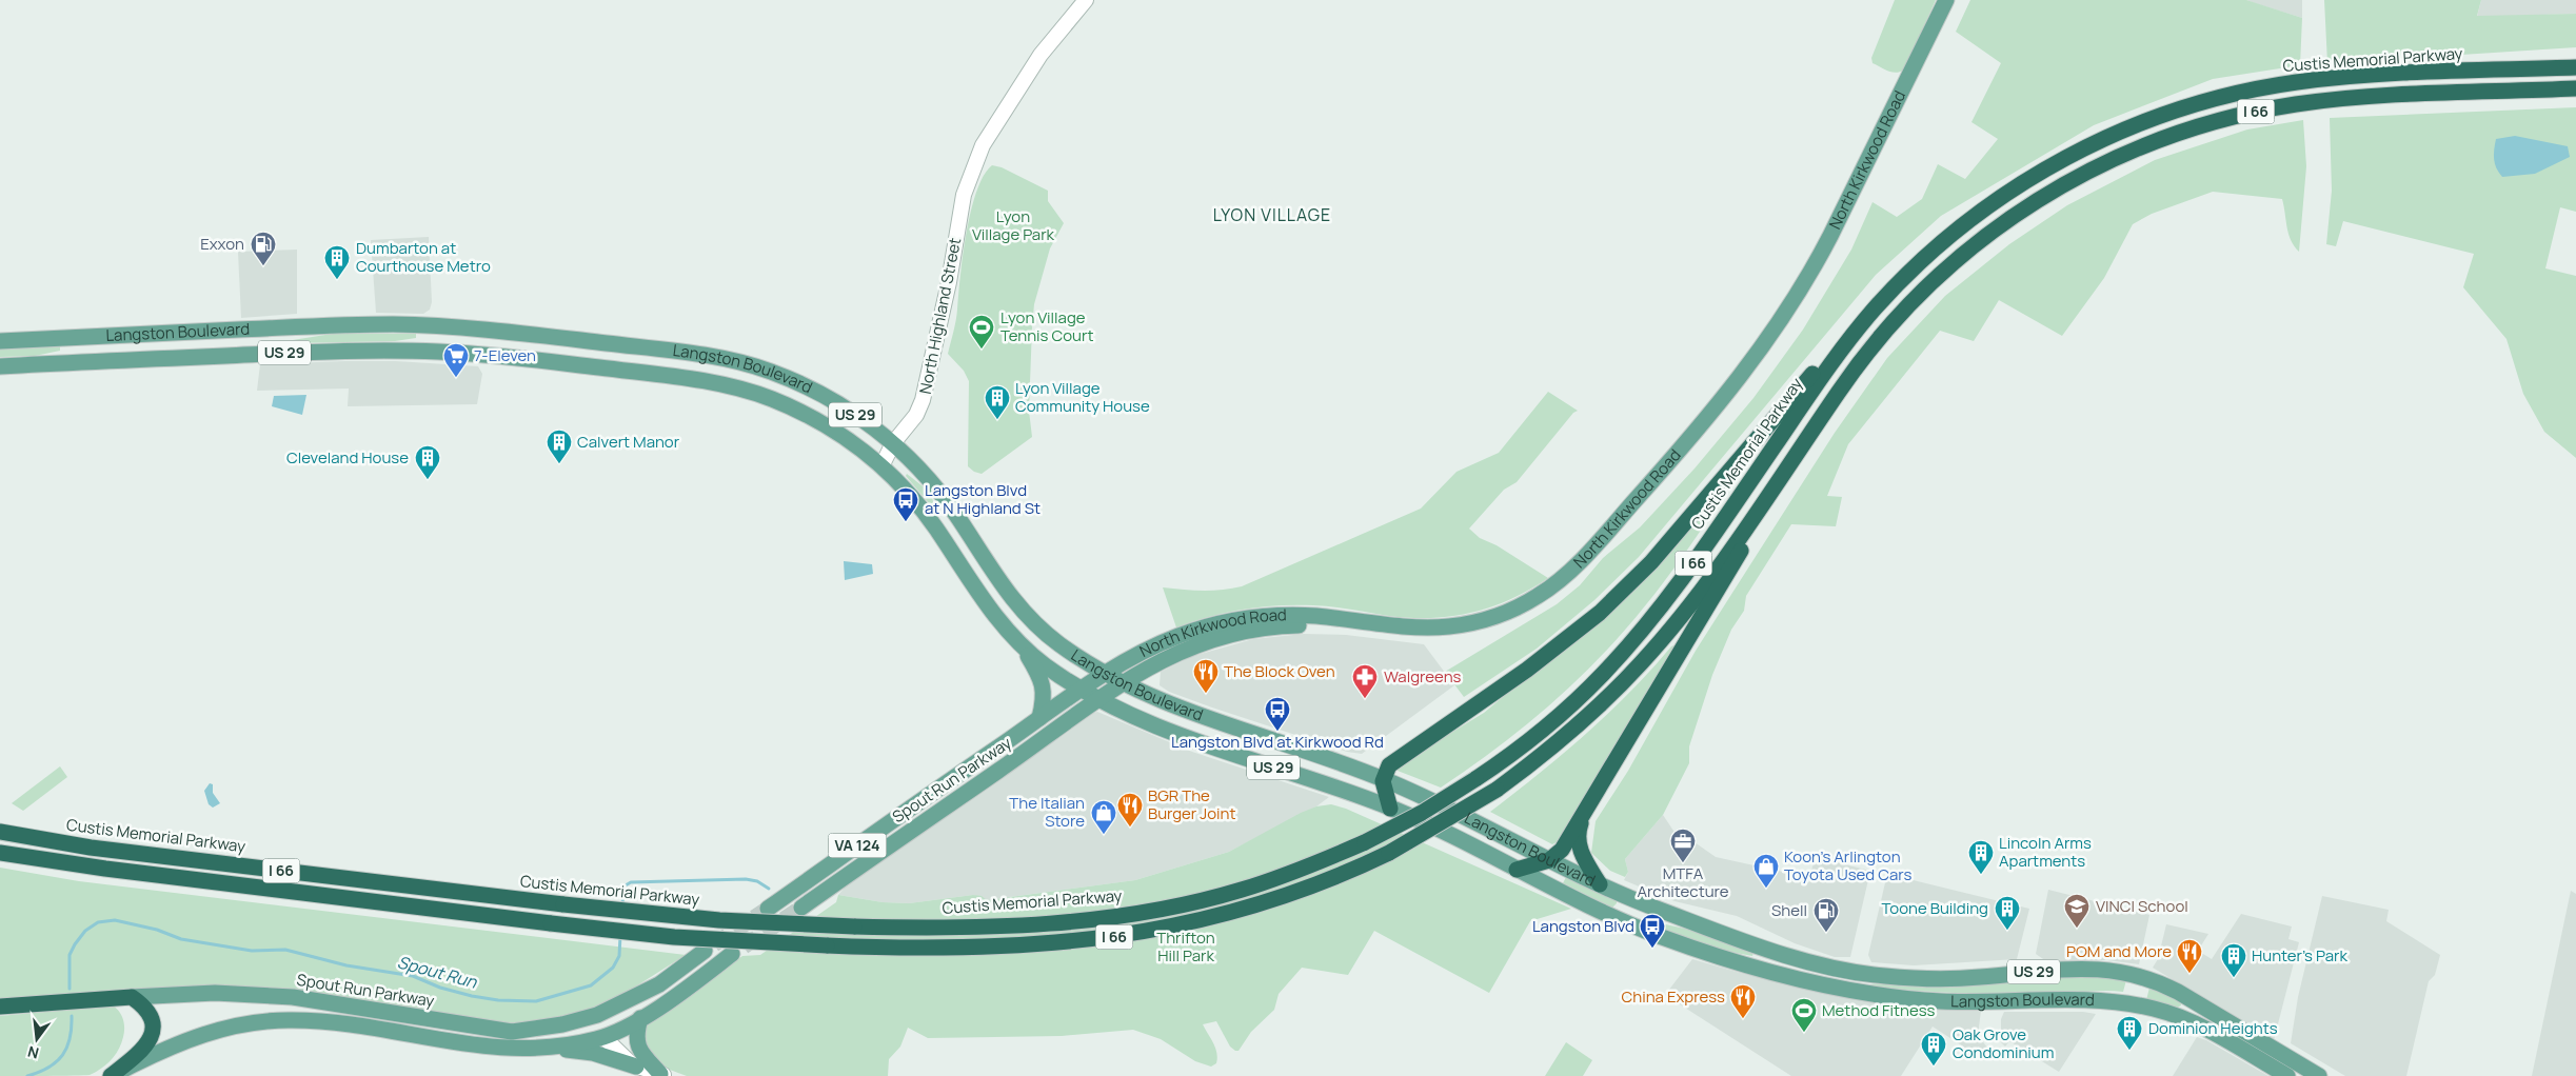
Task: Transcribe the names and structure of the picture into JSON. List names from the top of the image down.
{
  "streets": {
    "highway": ["Custis Memorial Parkway", "I 66", "Spout Run Parkway"],
    "main road": [
      "North Kirkwood Road",
      "Langston Boulevard",
      "US 29",
      "VA 124"
    ],
    "street": ["North Highland Street"]
  },
  "crossings": [
    ["North Kirkwood Road", "Langston Boulevard"],
    ["North Kirkwood Road", "Spout Run Parkway"],
    ["North Highland Street", "Langston Boulevard"],
    ["Langston Boulevard", "Spout Run Parkway"]
  ],
  "districts": ["LYON VILLAGE"],
  "water": ["Spout Run"],
  "parks": ["Lyon Village Park", "Thrifton Hill Park"],
  "places": {
    "fuel station": ["Exxon", "Shell"],
    "building": [
      "Dumbarton at Courthouse Metro",
      "Lyon Village Community House",
      "Calvert Manor",
      "Cleveland House",
      "Lincoln Arms Apartments",
      "Toone Building",
      "Hunter’s Park",
      "Dominion Heights",
      "Oak Grove Condominium"
    ],
    "sports": ["Lyon Village Tennis Court", "Method Fitness"],
    "supermarket": ["7-Eleven"],
    "bus stop": ["Langston Blvd at N Highland St", "Langston Blvd at Kirkwood Rd", "Langston Blvd"],
    "restaurant": [
      "The Block Oven",
      "BGR The Burger Joint",
      "POM and More",
      "China Express"
    ],
    "pharmacy": ["Walgreens"],
    "shop": ["The Italian Store", "Koon's Arlington Toyota Used Cars"],
    "office": ["MTFA Architecture"],
    "school or university": ["VINCI School"]
  },
  "north": "bottom"
}
